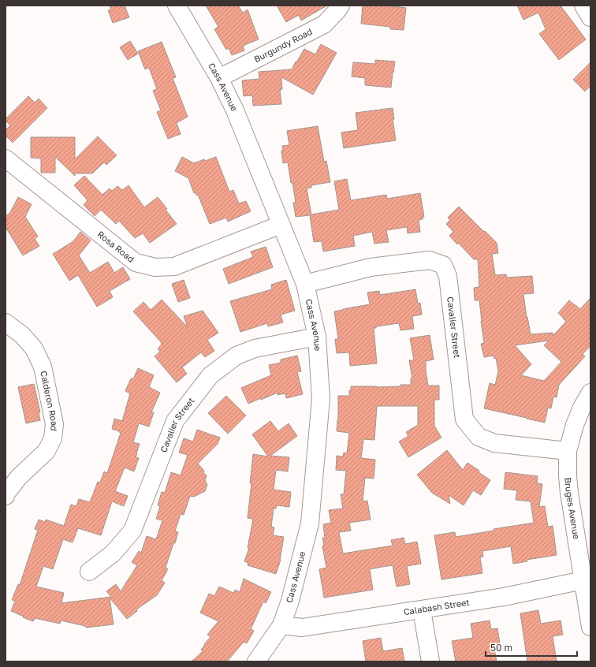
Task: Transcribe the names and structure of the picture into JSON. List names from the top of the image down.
{
  "streets": {
    "street": [
      "Burgundy Road",
      "Cass Avenue",
      "Rosa Road",
      "Cavalier Street",
      "Calderon Road",
      "Bruges Avenue",
      "Calabash Street"
    ]
  },
  "crossings": [
    ["Burgundy Road", "Cass Avenue"],
    ["Cass Avenue", "Rosa Road"],
    ["Cass Avenue", "Cavalier Street"],
    ["Cass Avenue", "Calabash Street"],
    ["Cavalier Street", "Bruges Avenue"],
    ["Bruges Avenue", "Calabash Street"]
  ],
  "scale_bar": "50 m"
}
